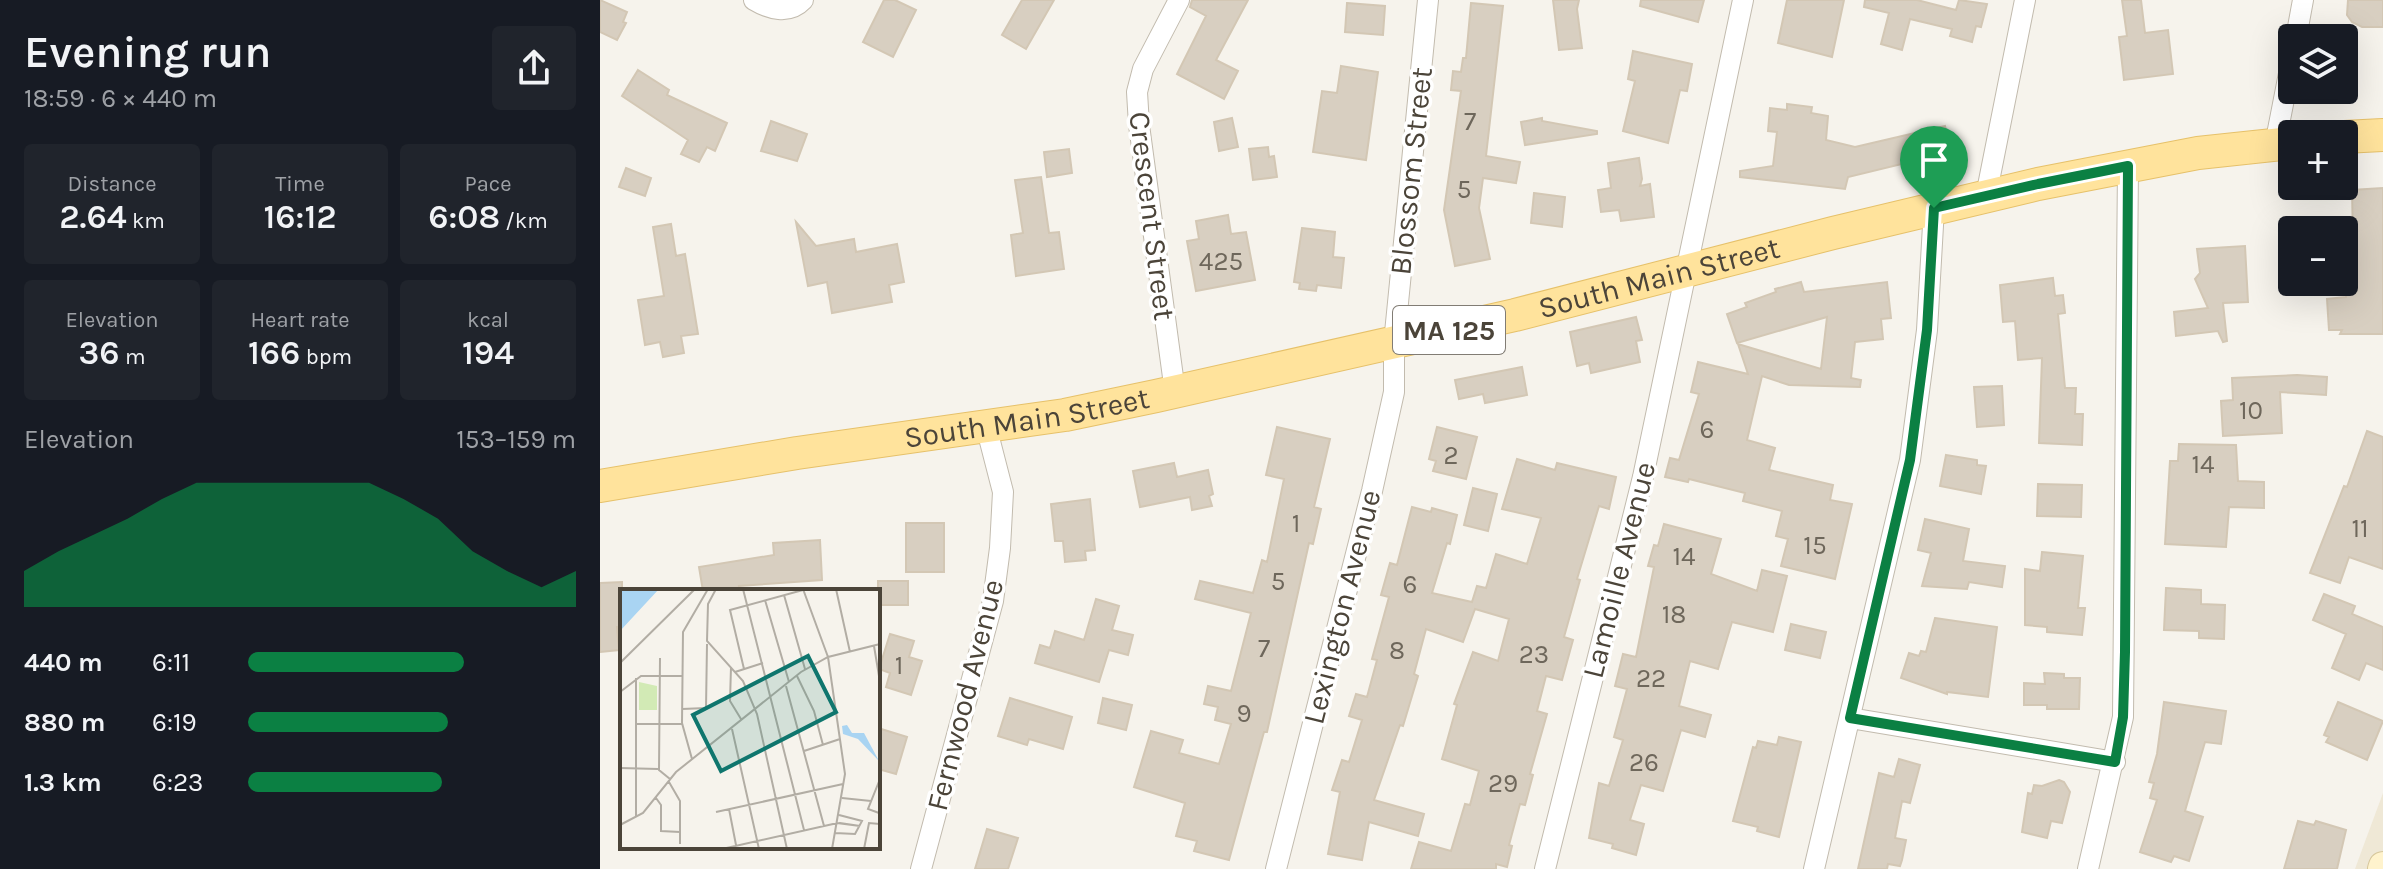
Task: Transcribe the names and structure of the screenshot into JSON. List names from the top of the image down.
{
  "streets": {
    "main road": ["South Main Street", "MA 125"],
    "street": [
      "Blossom Street",
      "Crescent Street",
      "Lamoille Avenue",
      "Lexington Avenue",
      "Fernwood Avenue"
    ]
  },
  "crossings": [
    ["Blossom Street", "South Main Street"],
    ["Blossom Street", "Lexington Avenue"],
    ["Crescent Street", "South Main Street"],
    ["South Main Street", "Lamoille Avenue"],
    ["South Main Street", "Lexington Avenue"],
    ["South Main Street", "Fernwood Avenue"]
  ],
  "house_numbers": [
    "7",
    "5",
    "425",
    "10",
    "6",
    "2",
    "14",
    "1",
    "11",
    "15",
    "14",
    "5",
    "6",
    "18",
    "7",
    "8",
    "23",
    "1",
    "22",
    "9",
    "26",
    "29"
  ],
  "page": {
    "heading": ["Evening run", "18:59 · 6 × 440 m"],
    "map_buttons": ["+", "−"],
    "stats": [
      ["Distance", "2.64 km"],
      ["Time", "16:12"],
      ["Pace", "6:08 /km"],
      ["Elevation", "36 m"],
      ["Heart rate", "166 bpm"],
      ["kcal", "194"]
    ],
    "chart": ["Elevation", "153–159 m"],
    "list": [
      {
        "name": "440 m",
        "note": "6:11"
      },
      {
        "name": "880 m",
        "note": "6:19"
      },
      {
        "name": "1.3 km",
        "note": "6:23"
      }
    ]
  }
}
